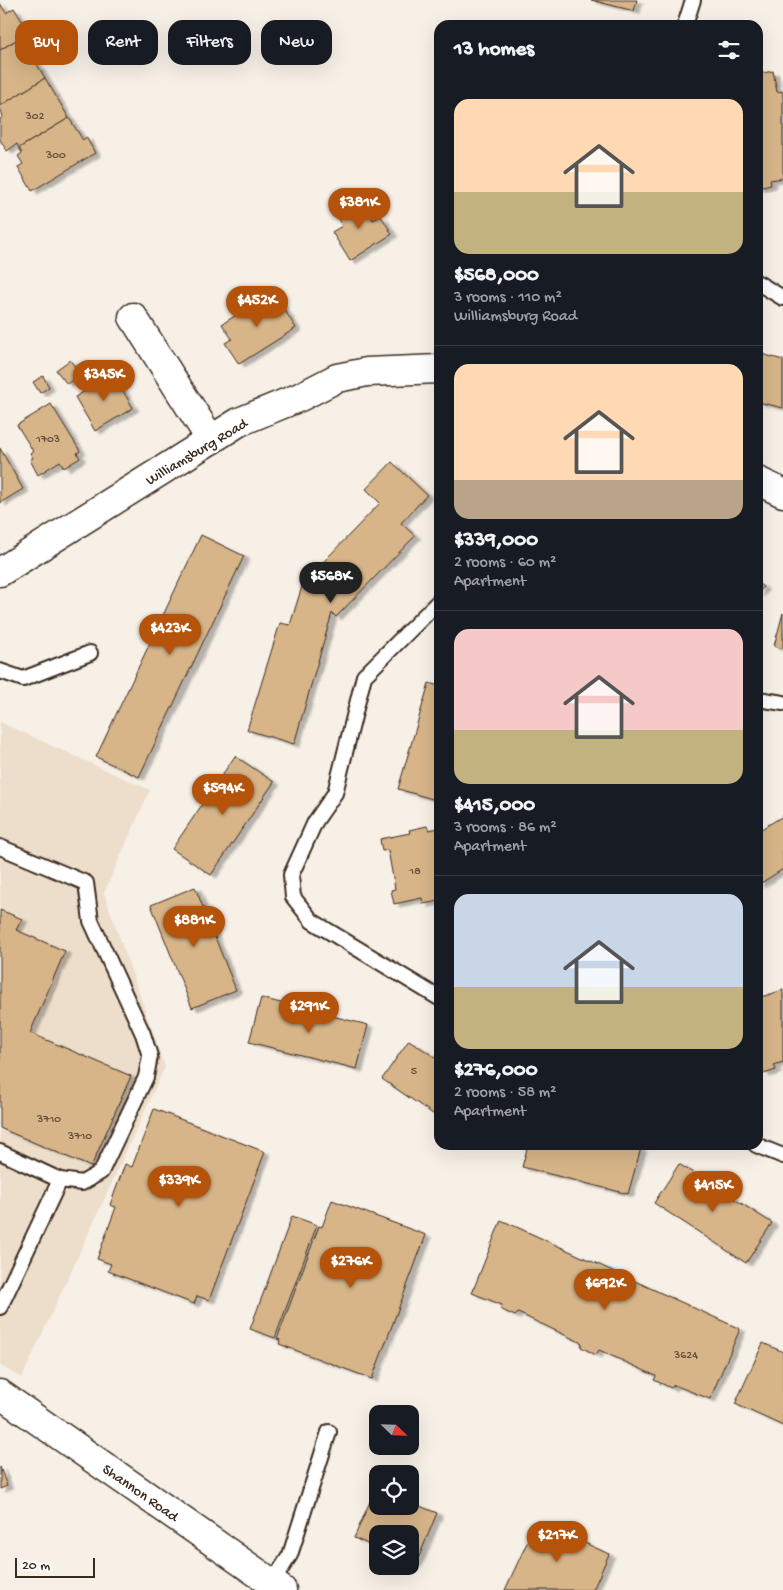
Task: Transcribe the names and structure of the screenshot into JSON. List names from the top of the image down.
{
  "streets": {
    "street": ["Williamsburg Road", "Shannon Road"]
  },
  "house_numbers": [
    "302",
    "300",
    "1703",
    "18",
    "5",
    "3710",
    "3710",
    "3624"
  ],
  "scale_bar": "20 m",
  "north": "bottom right",
  "page": {
    "chip": [
      "Buy",
      "Rent",
      "Filters",
      "New"
    ],
    "heading": "13 homes",
    "list": [
      {
        "name": "$568,000",
        "note": "3 rooms · 110 m² · Williamsburg Road"
      },
      {
        "name": "$339,000",
        "note": "2 rooms · 60 m² · Apartment"
      },
      {
        "name": "$415,000",
        "note": "3 rooms · 86 m² · Apartment"
      },
      {
        "name": "$276,000",
        "note": "2 rooms · 58 m² · Apartment"
      }
    ],
    "price": [
      "$381K",
      "$452K",
      "$345K",
      "$568K",
      "$423K",
      "$594K",
      "$881K",
      "$291K",
      "$339K",
      "$415K",
      "$276K",
      "$692K",
      "$217K"
    ],
    "scale": "20 m"
  }
}
